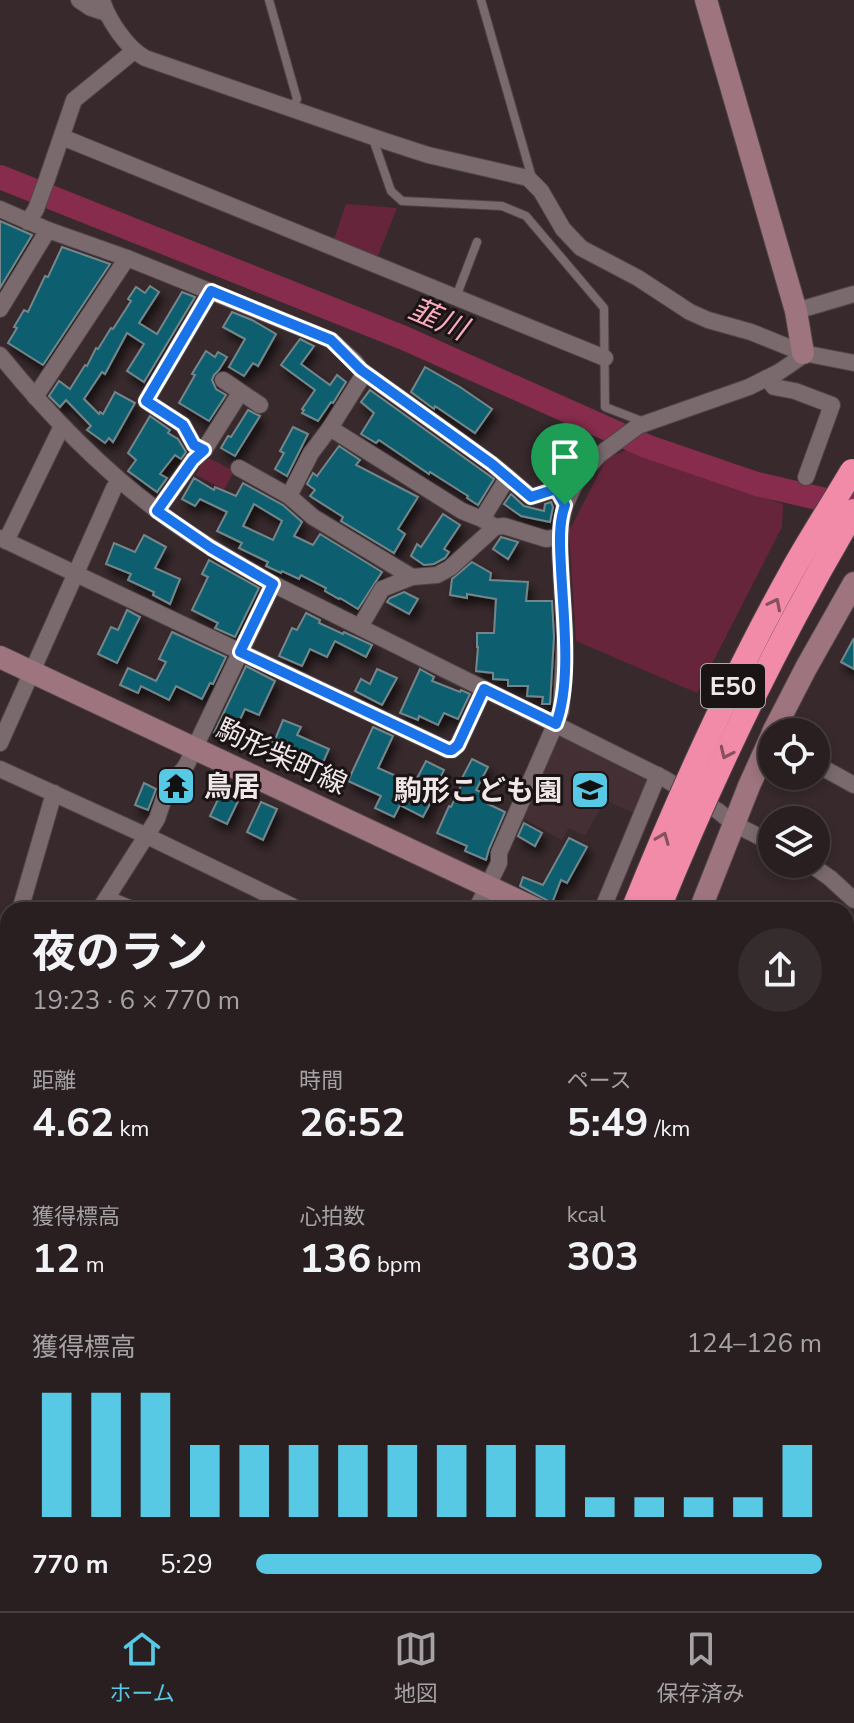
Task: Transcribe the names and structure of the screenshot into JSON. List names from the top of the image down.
{
  "streets": {
    "highway": ["E50"],
    "street": ["駒形柴町線"]
  },
  "water": ["韮川"],
  "places": {
    "temple": ["鳥居"],
    "school or university": ["駒形こども園"]
  },
  "page": {
    "heading": ["夜のラン", "19:23 · 6 × 770 m"],
    "stats": [
      ["距離", "4.62 km"],
      ["時間", "26:52"],
      ["ペース", "5:49 /km"],
      ["獲得標高", "12 m"],
      ["心拍数", "136 bpm"],
      ["kcal", "303"]
    ],
    "chart": ["獲得標高", "124–126 m"],
    "list": [
      {
        "name": "770 m",
        "note": "5:29"
      }
    ],
    "tabs": ["ホーム", "地図", "保存済み"]
  }
}
